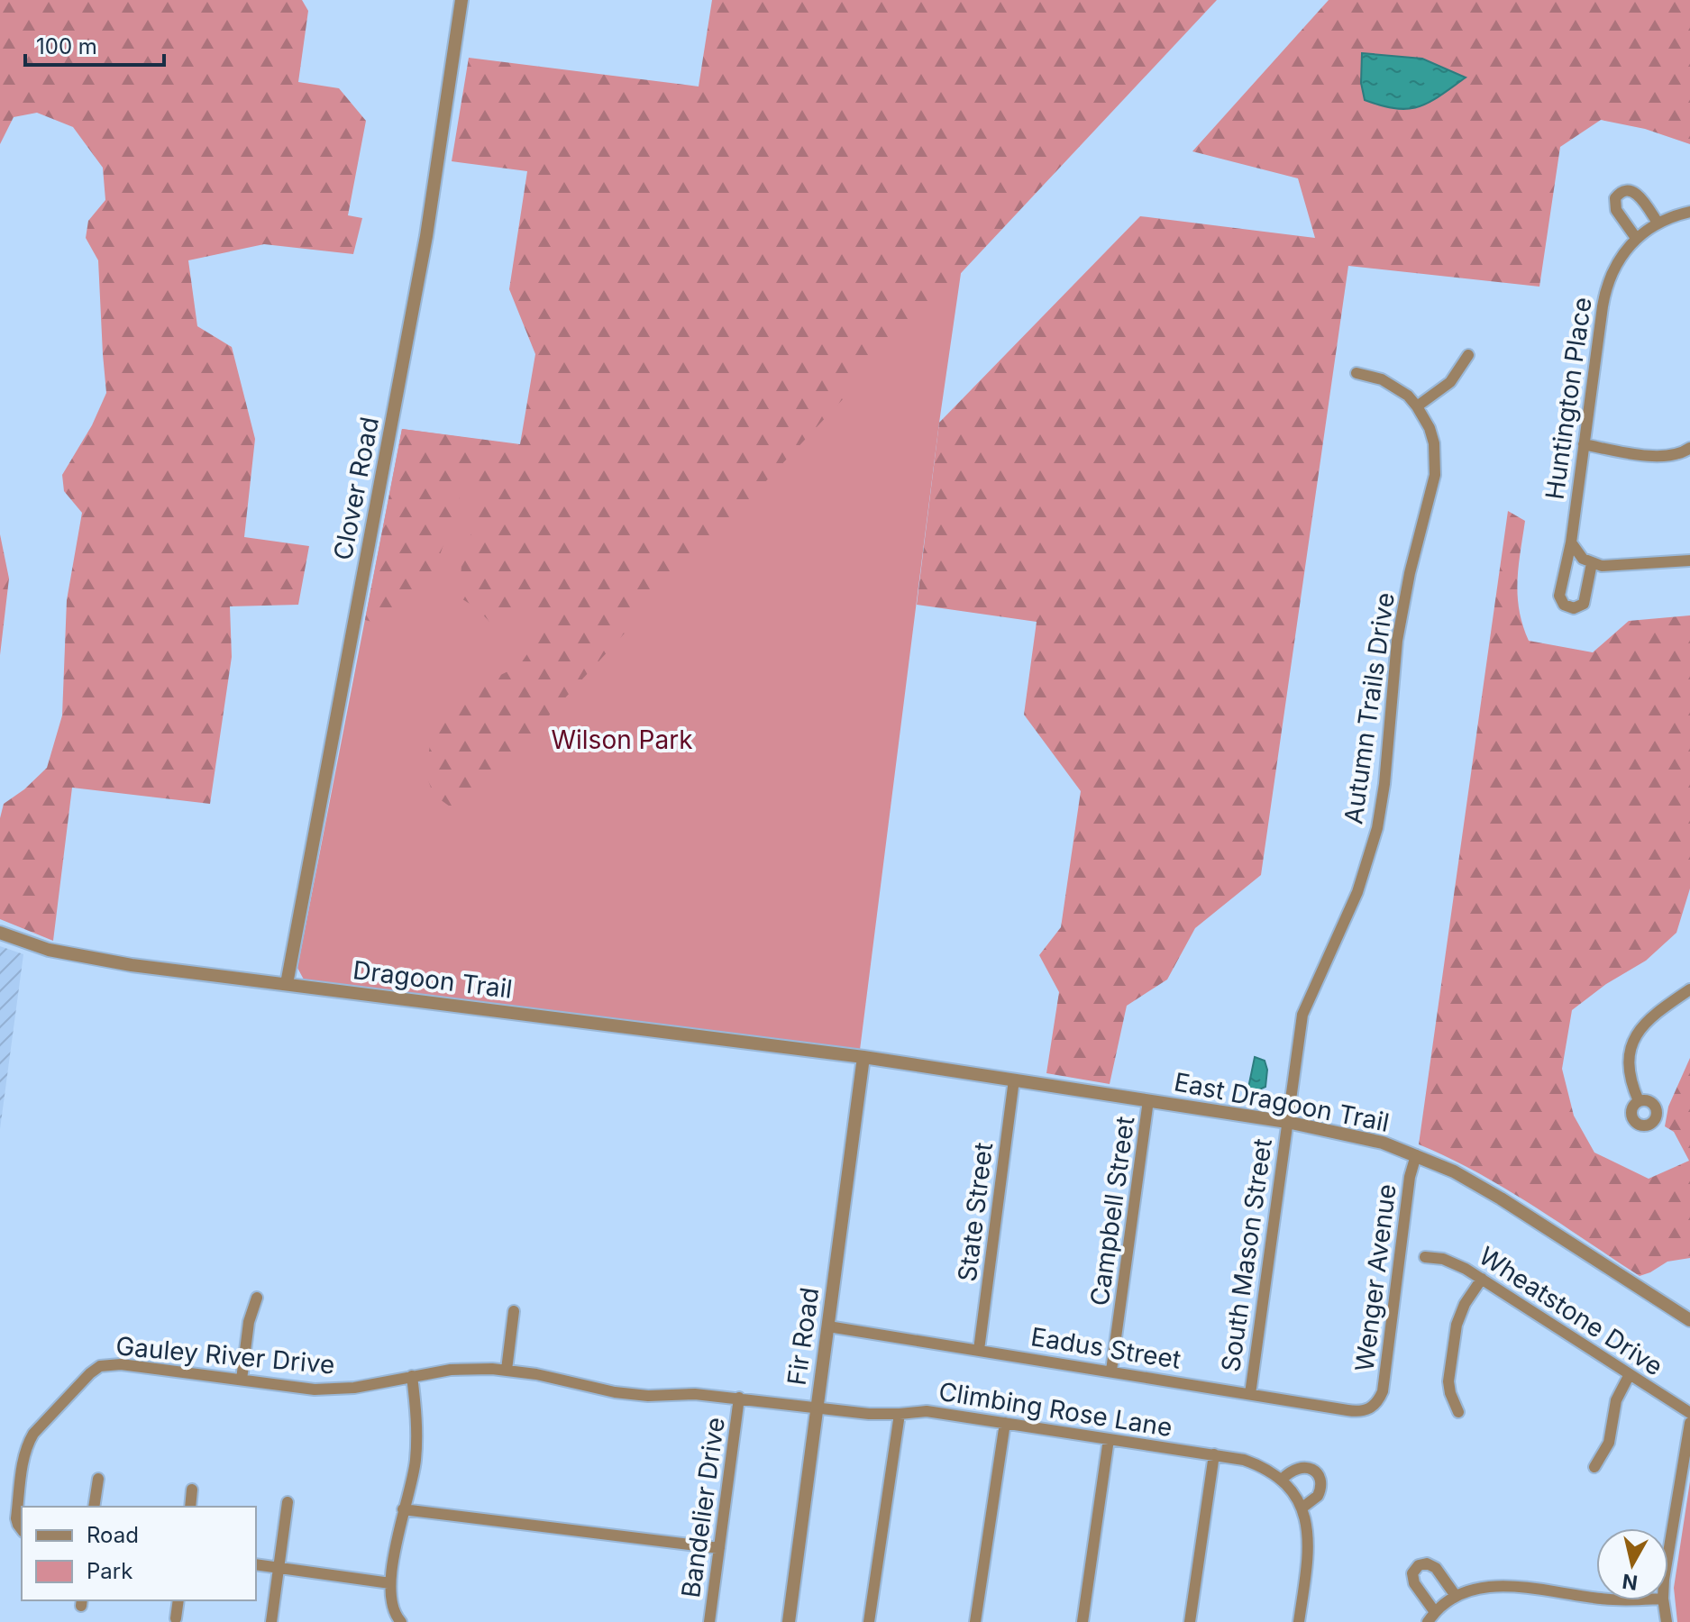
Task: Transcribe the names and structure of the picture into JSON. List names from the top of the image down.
{
  "streets": {
    "street": [
      "Huntington Place",
      "Clover Road",
      "Autumn Trails Drive",
      "Dragoon Trail",
      "East Dragoon Trail",
      "Campbell Street",
      "State Street",
      "South Mason Street",
      "Wenger Avenue",
      "Wheatstone Drive",
      "Fir Road",
      "Eadus Street",
      "Gauley River Drive",
      "Climbing Rose Lane",
      "Bandelier Drive"
    ]
  },
  "crossings": [
    ["Clover Road", "Dragoon Trail"],
    ["Autumn Trails Drive", "East Dragoon Trail"],
    ["Autumn Trails Drive", "South Mason Street"],
    ["Dragoon Trail", "East Dragoon Trail"],
    ["Dragoon Trail", "Fir Road"],
    ["East Dragoon Trail", "Campbell Street"],
    ["East Dragoon Trail", "State Street"],
    ["East Dragoon Trail", "South Mason Street"],
    ["East Dragoon Trail", "Wenger Avenue"],
    ["East Dragoon Trail", "Fir Road"],
    ["Campbell Street", "Eadus Street"],
    ["State Street", "Eadus Street"],
    ["South Mason Street", "Eadus Street"],
    ["Wenger Avenue", "Eadus Street"],
    ["Fir Road", "Eadus Street"],
    ["Fir Road", "Gauley River Drive"],
    ["Fir Road", "Climbing Rose Lane"],
    ["Gauley River Drive", "Climbing Rose Lane"],
    ["Gauley River Drive", "Bandelier Drive"]
  ],
  "parks": ["Wilson Park"],
  "legend": ["Road", "Park"],
  "scale_bar": "100 m",
  "north": "bottom"
}
